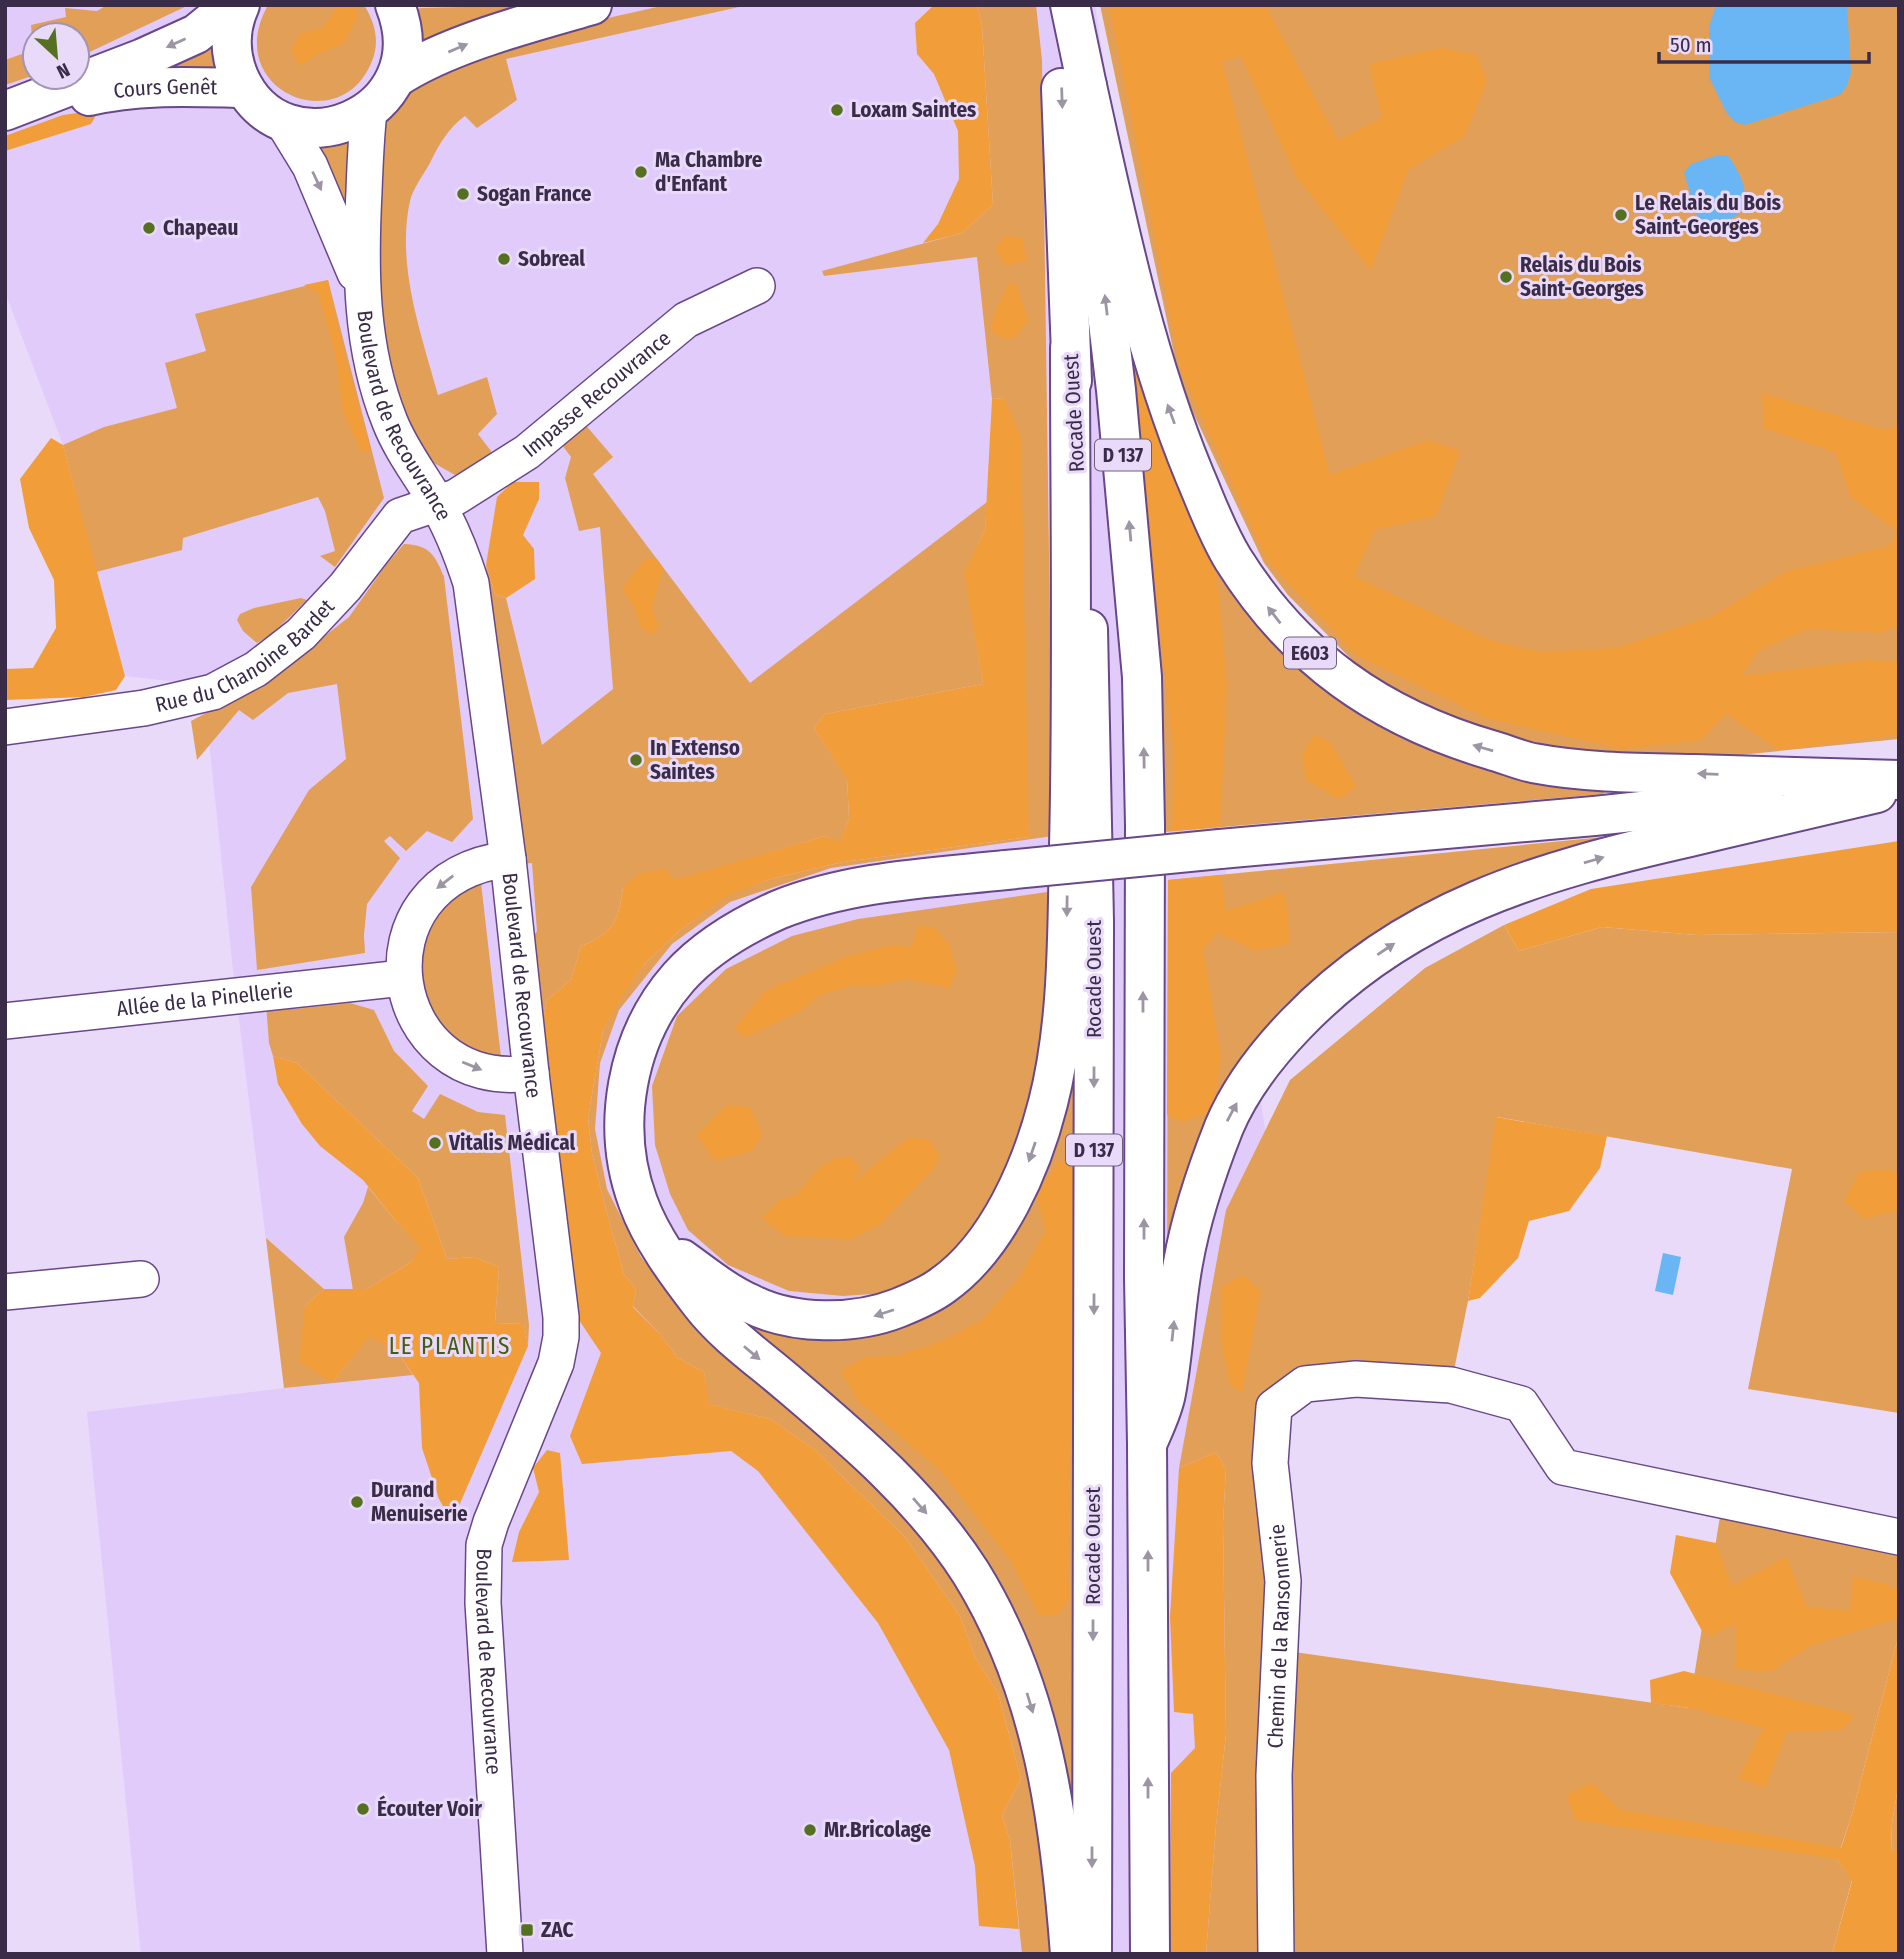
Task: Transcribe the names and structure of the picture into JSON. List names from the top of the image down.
{
  "streets": {
    "main road": [
      "Cours Genêt",
      "Rocade Ouest",
      "D 137",
      "E603"
    ],
    "street": [
      "Impasse Recouvrance",
      "Boulevard de Recouvrance",
      "Rue du Chanoine Bardet",
      "Allée de la Pinellerie",
      "Chemin de la Ransonnerie"
    ]
  },
  "crossings": [
    ["Impasse Recouvrance", "Boulevard de Recouvrance"],
    ["Impasse Recouvrance", "Rue du Chanoine Bardet"],
    ["Rocade Ouest", "D 137"],
    ["Rocade Ouest", "E603"],
    ["Boulevard de Recouvrance", "Rue du Chanoine Bardet"],
    ["D 137", "E603"]
  ],
  "districts": ["LE PLANTIS"],
  "places": {
    "other": [
      "Loxam Saintes",
      "Ma Chambre d'Enfant",
      "Sogan France",
      "Le Relais du Bois Saint-Georges",
      "Chapeau",
      "Sobreal",
      "Relais du Bois Saint-Georges",
      "In Extenso Saintes",
      "Vitalis Médical",
      "Durand Menuiserie",
      "Écouter Voir",
      "Mr.Bricolage"
    ],
    "transit": ["ZAC"]
  },
  "scale_bar": "50 m",
  "north": "bottom right"
}
